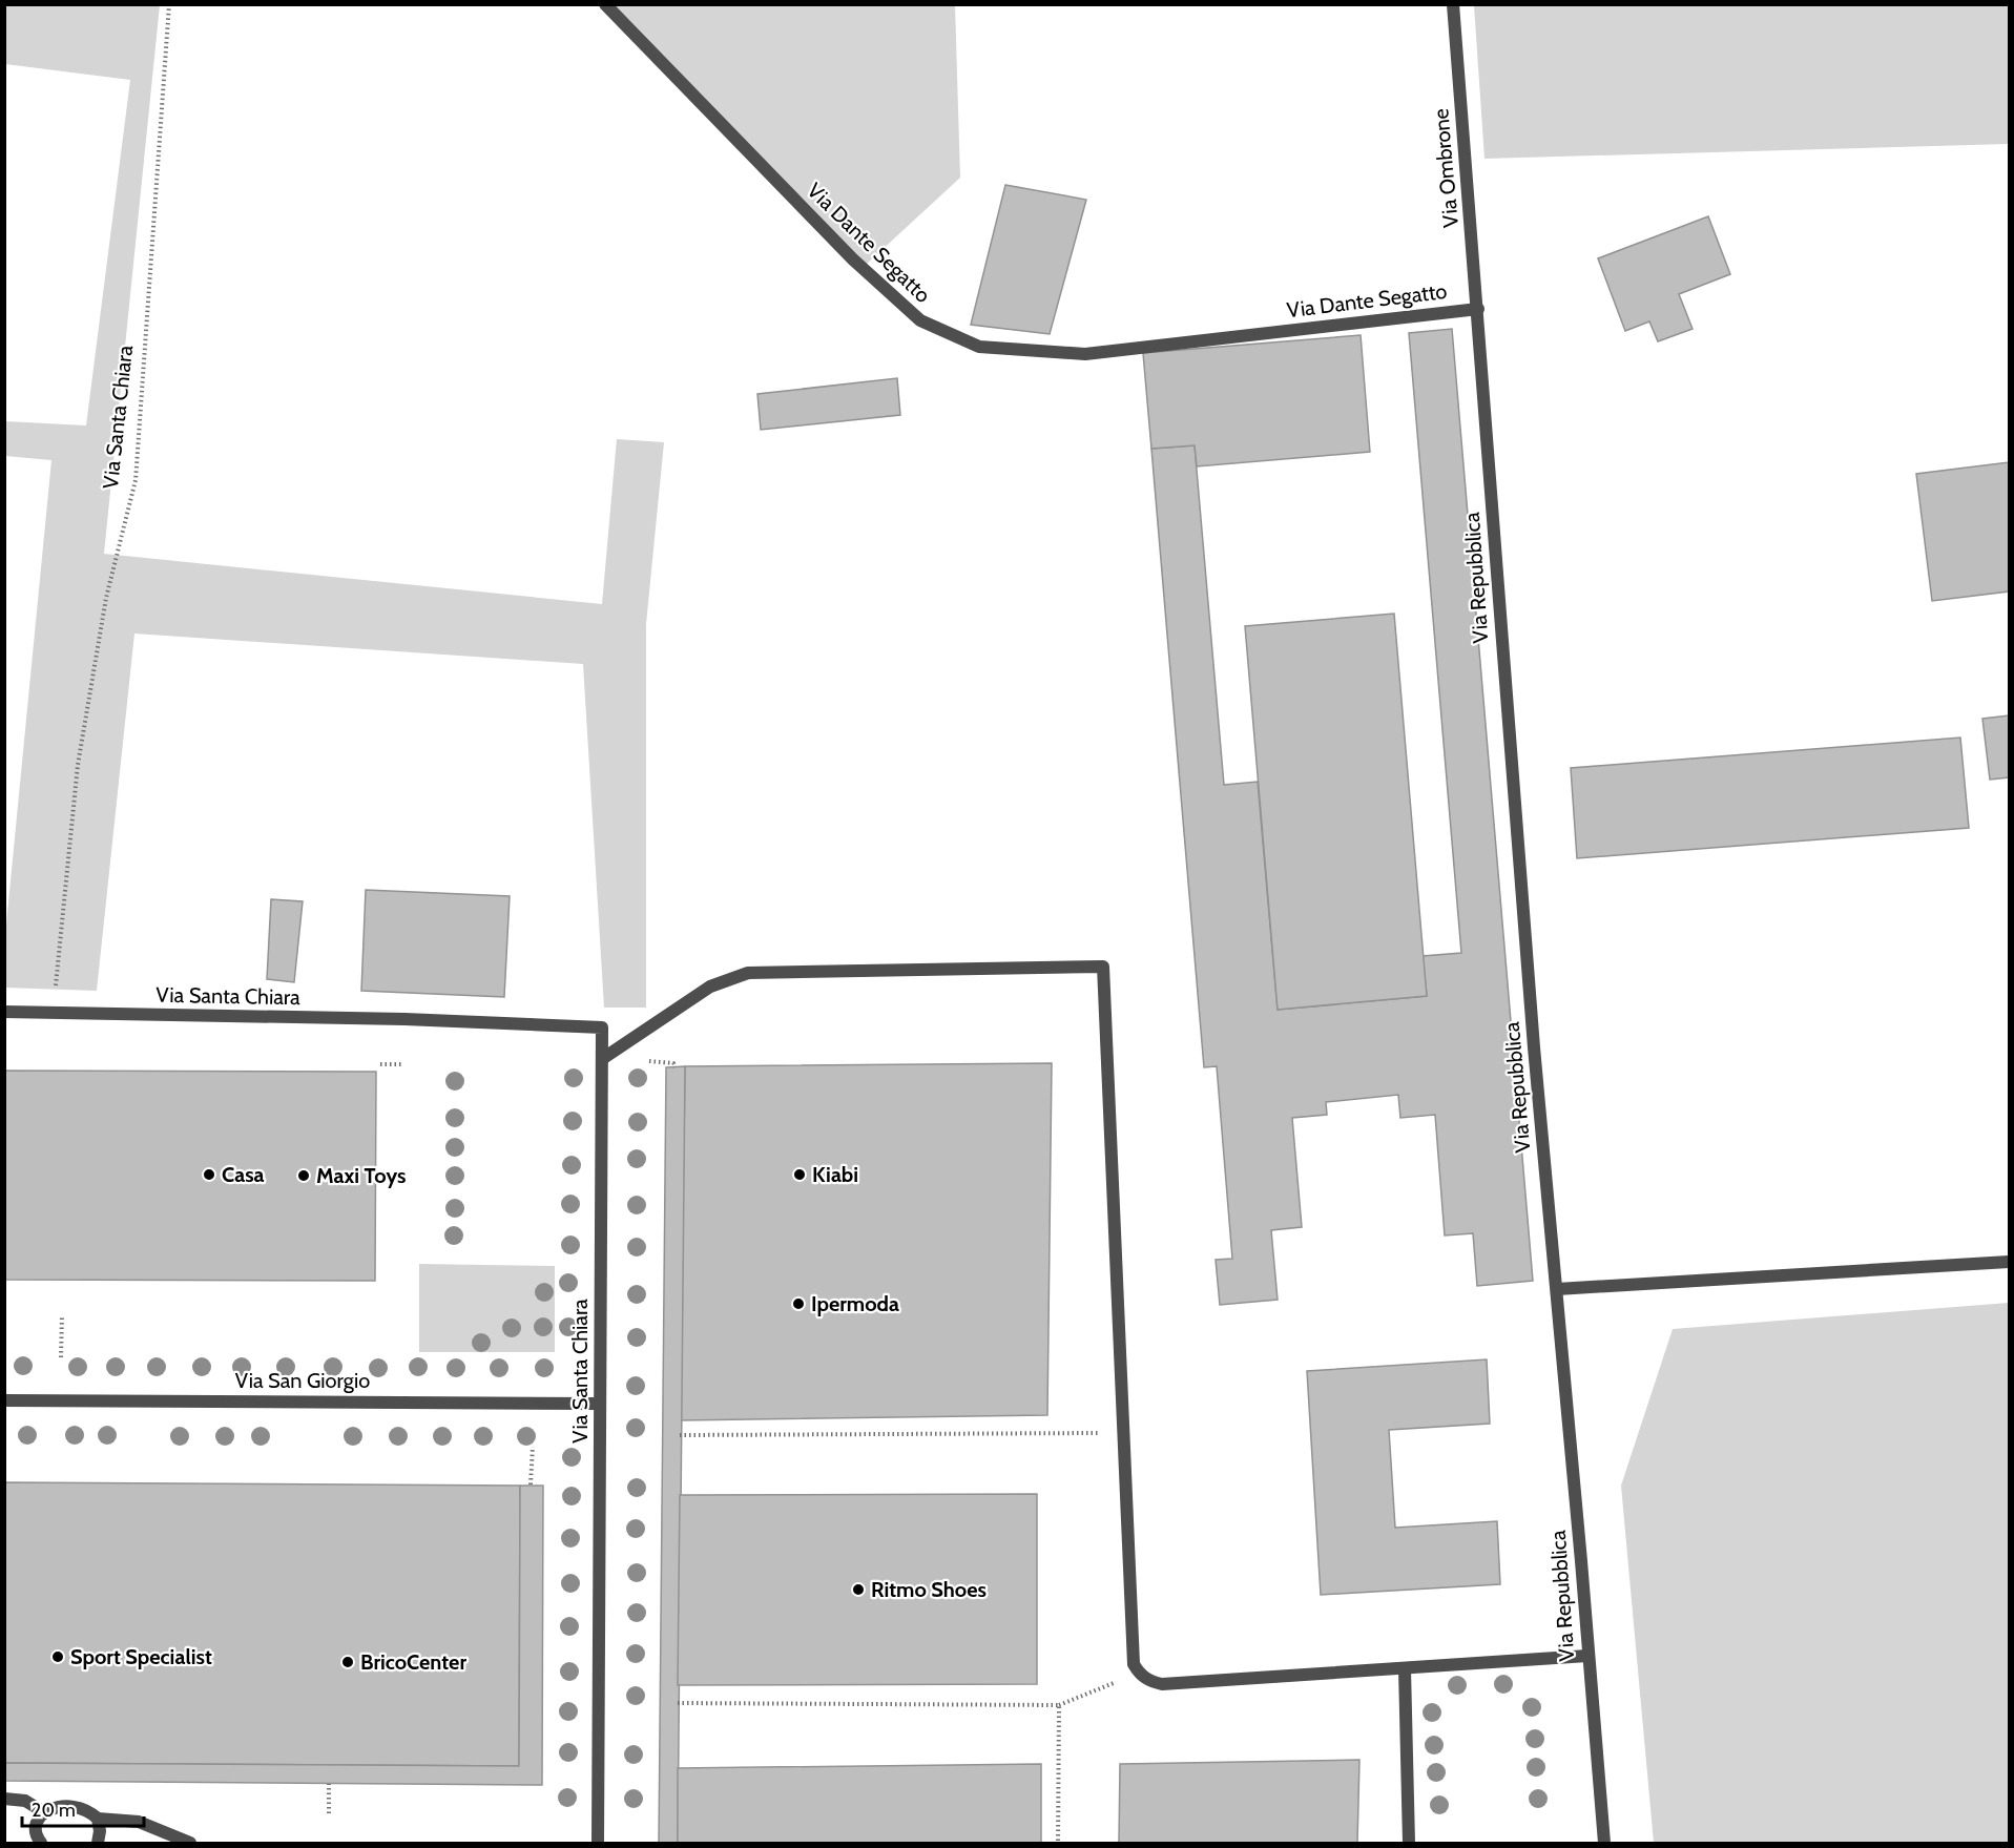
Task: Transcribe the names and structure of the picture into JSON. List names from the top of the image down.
{
  "streets": {
    "street": [
      "Via Ombrone",
      "Via Dante Segatto",
      "Via Santa Chiara",
      "Via Repubblica",
      "Via San Giorgio"
    ]
  },
  "crossings": [
    ["Via Ombrone", "Via Dante Segatto"],
    ["Via Ombrone", "Via Repubblica"],
    ["Via Santa Chiara", "Via San Giorgio"]
  ],
  "places": [
    "Casa",
    "Kiabi",
    "Maxi Toys",
    "Ipermoda",
    "Ritmo Shoes",
    "Sport Specialist",
    "BricoCenter"
  ],
  "scale_bar": "20 m"
}
